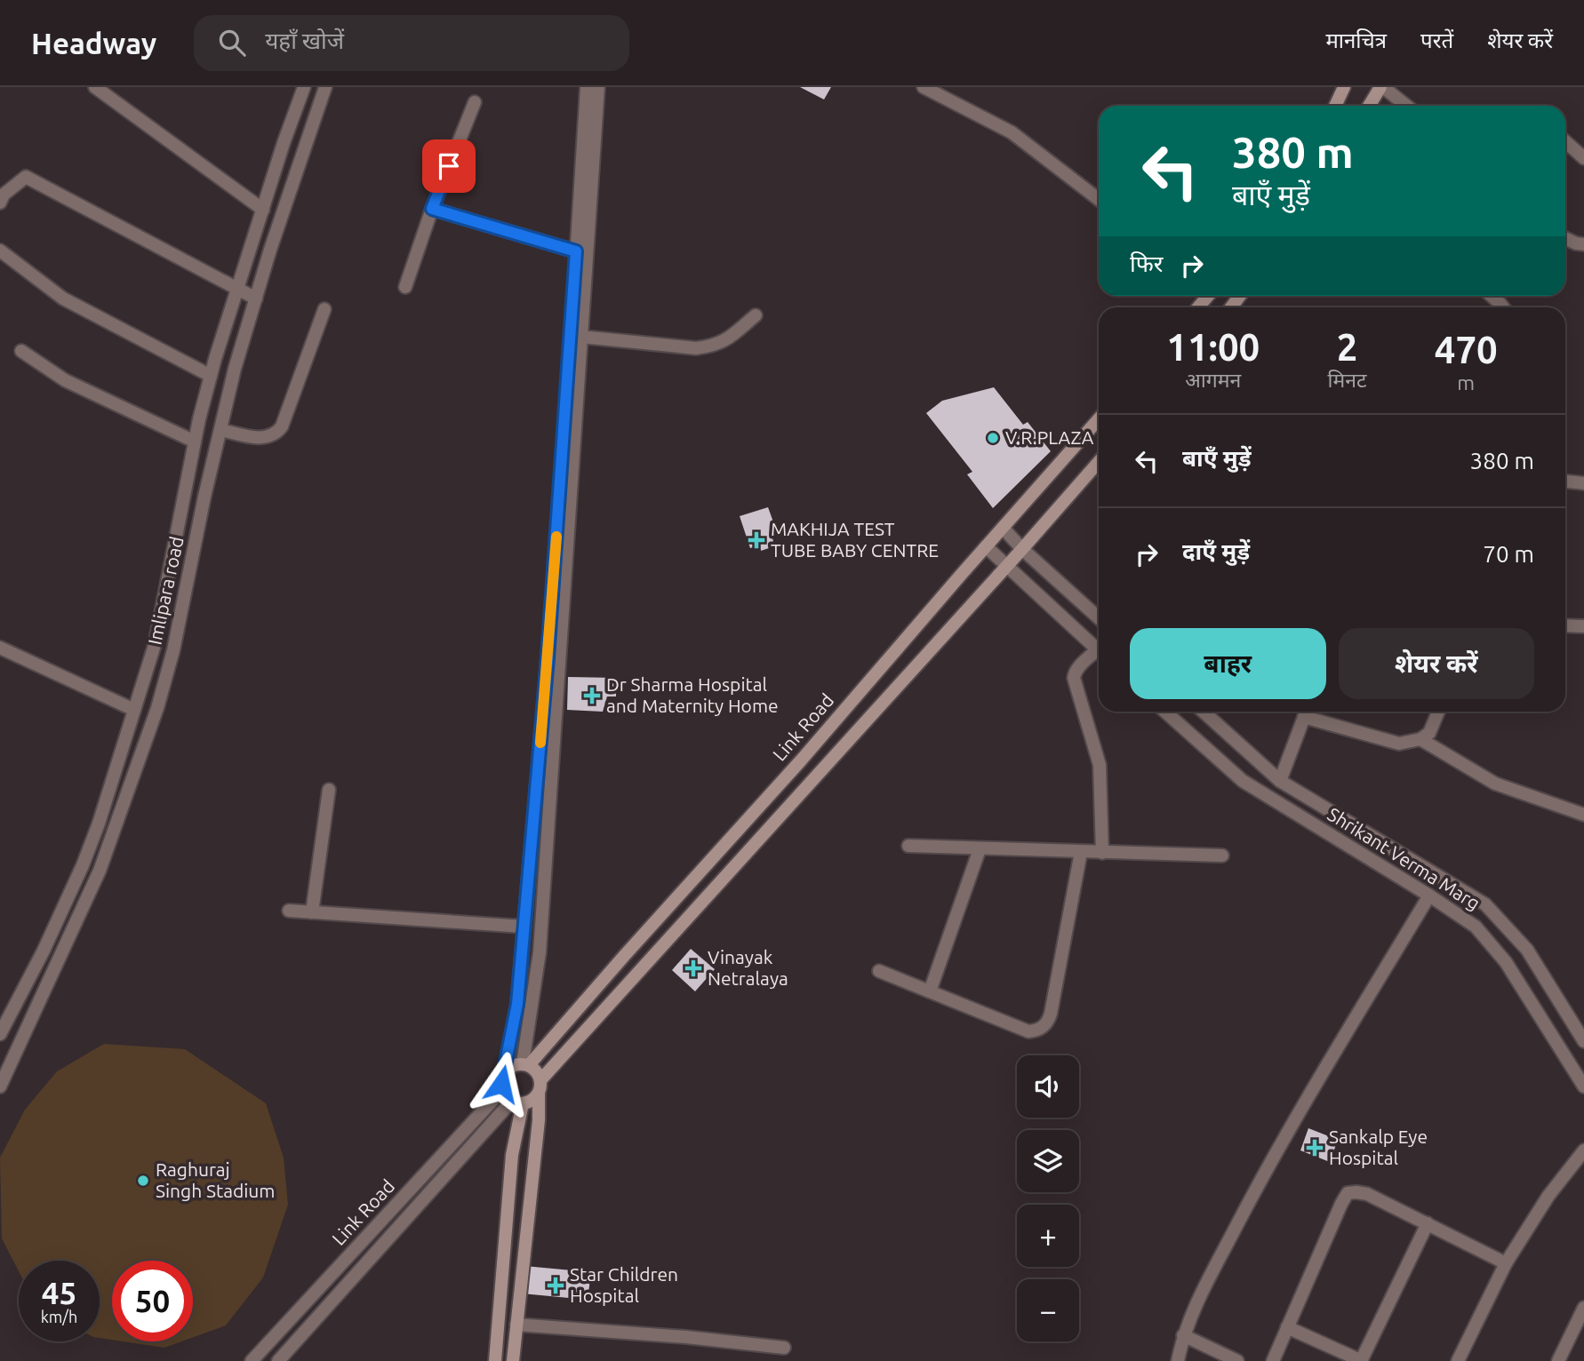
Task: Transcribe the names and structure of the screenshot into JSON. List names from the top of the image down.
{
  "streets": {
    "main road": ["Link Road"],
    "street": ["Imlipara road", "Shrikant Verma Marg"]
  },
  "places": {
    "other": ["V.R.PLAZA", "Raghuraj Singh Stadium"],
    "health": [
      "MAKHIJA TEST TUBE BABY CENTRE",
      "Dr Sharma Hospital and Maternity Home",
      "Vinayak Netralaya",
      "Sankalp Eye Hospital",
      "Star Children Hospital"
    ]
  },
  "page": {
    "header": "Headway",
    "search": "यहाँ खोजें",
    "nav": ["मानचित्र", "परतें", "शेयर करें"],
    "turn": ["380 m", "बाएँ मुड़ें"],
    "then": "फिर",
    "eta": [
      "11:00",
      "आगमन",
      "2",
      "मिनट",
      "470",
      "m"
    ],
    "list": [
      {
        "name": "बाएँ मुड़ें",
        "value": "380 m"
      },
      {
        "name": "दाएँ मुड़ें",
        "value": "70 m"
      }
    ],
    "buttons": ["बाहर", "शेयर करें"],
    "map_buttons": ["+", "−"],
    "speed": "45 km/h",
    "limit": "50"
  }
}
